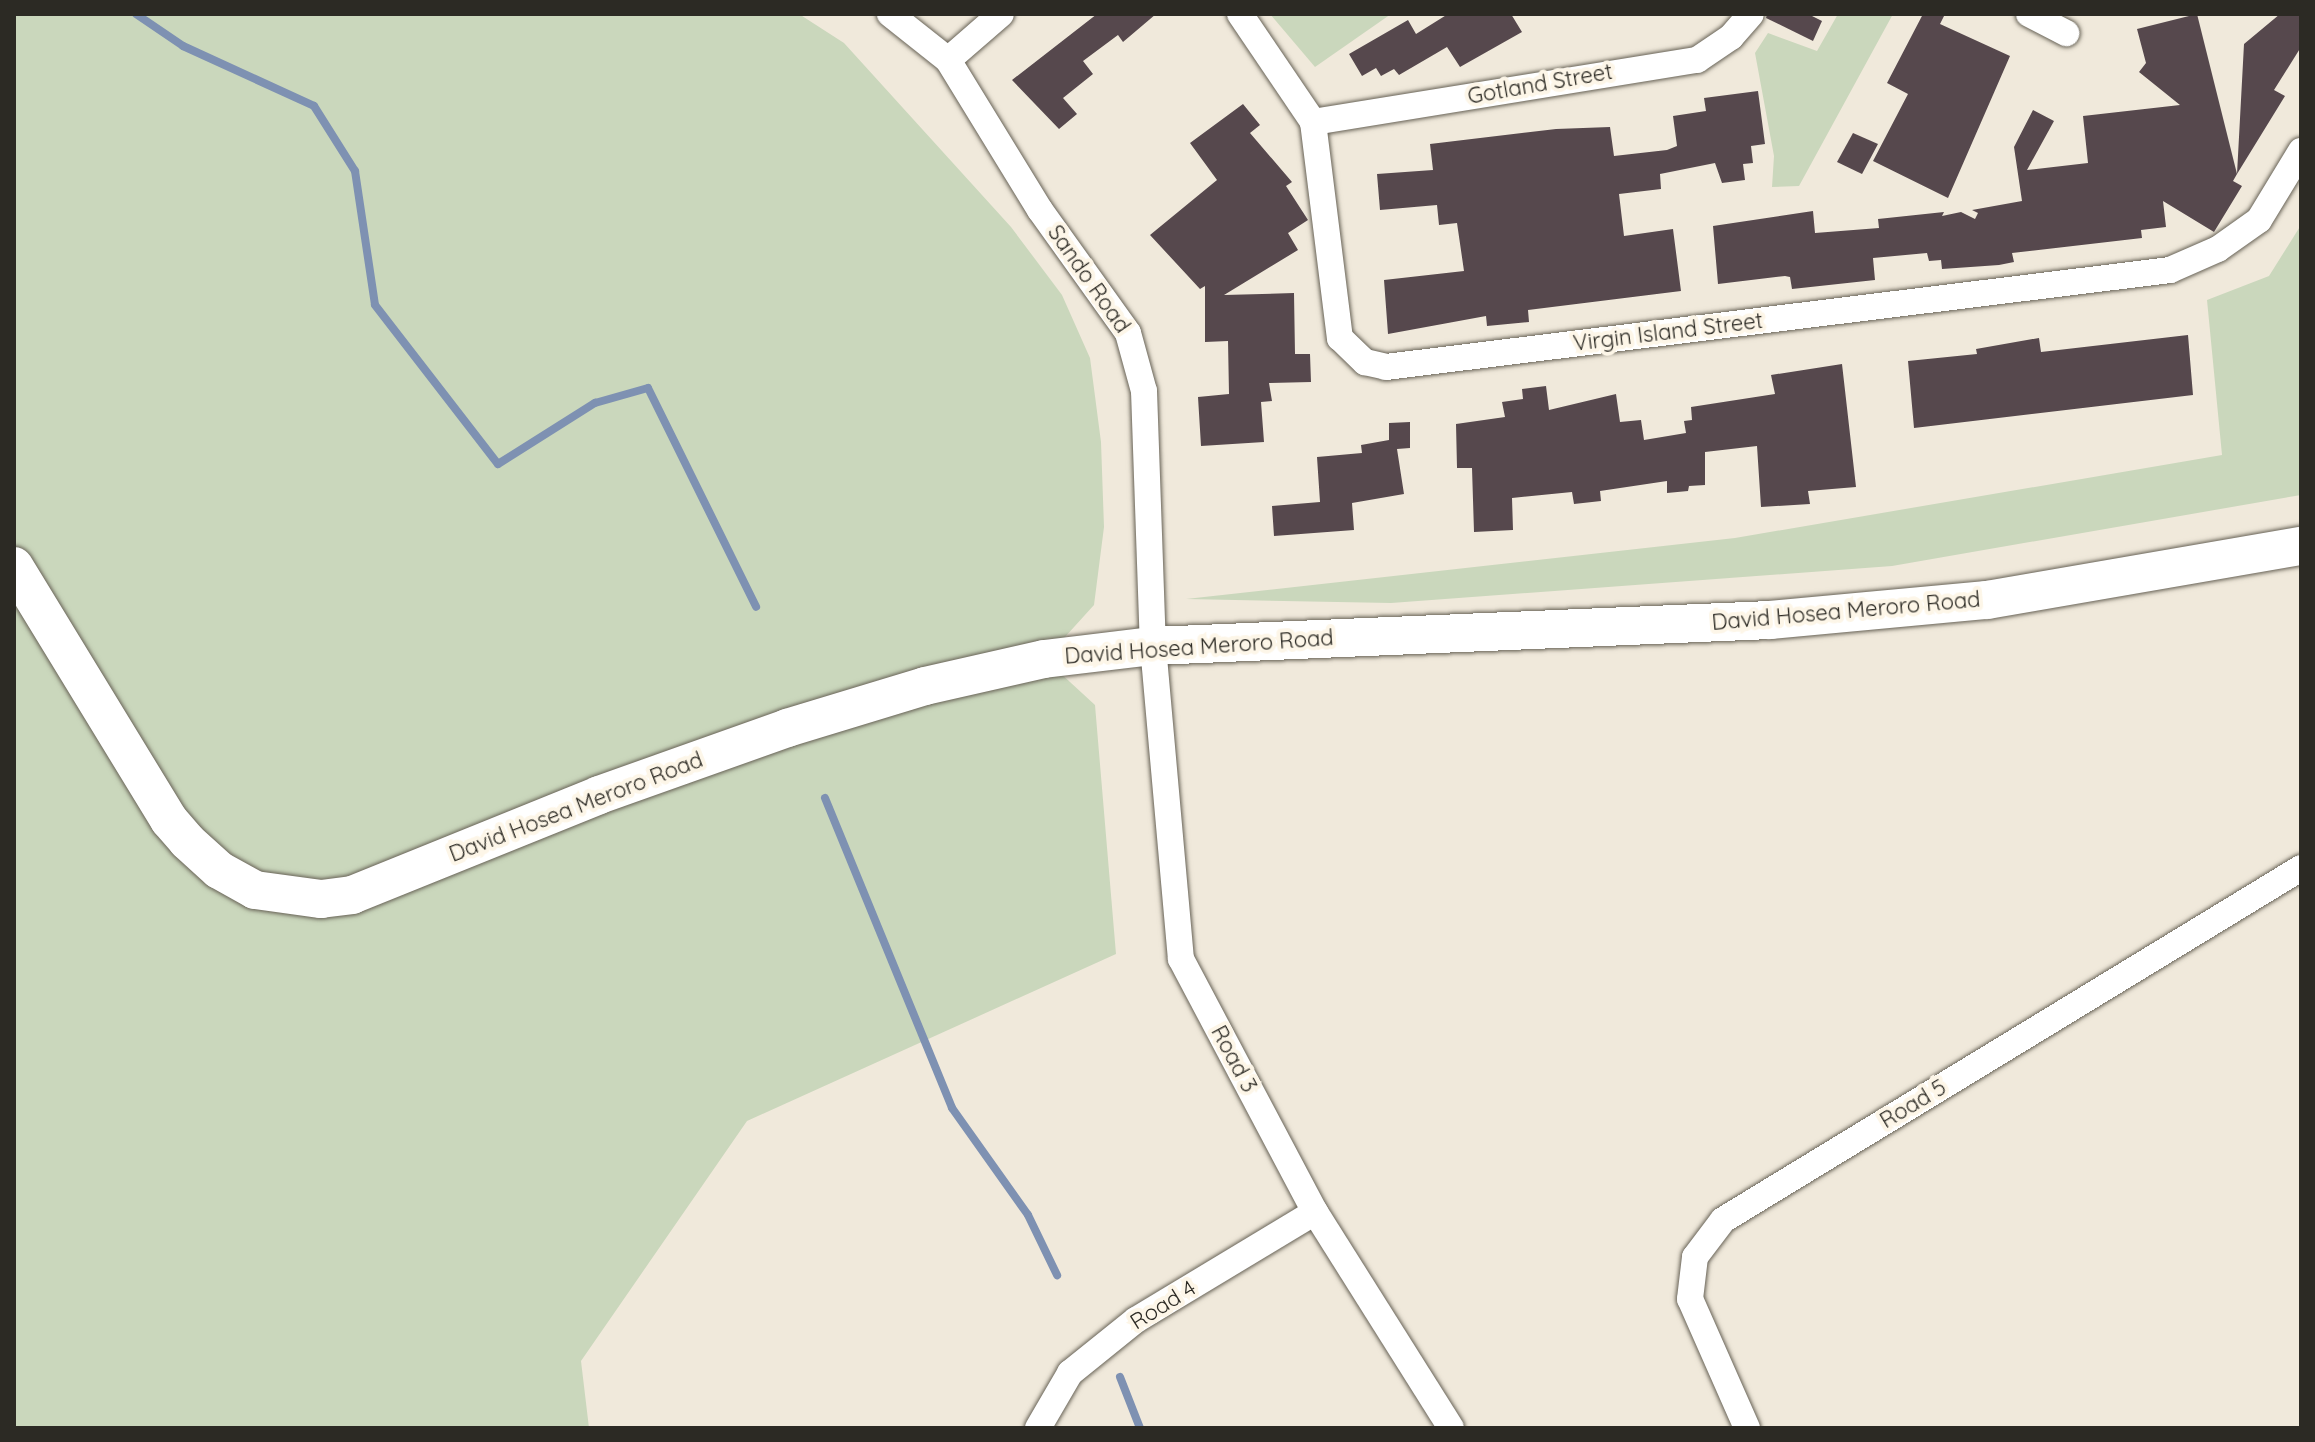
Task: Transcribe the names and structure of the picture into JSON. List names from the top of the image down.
{
  "streets": {
    "main road": ["David Hosea Meroro Road"],
    "street": [
      "Gotland Street",
      "Sando Road",
      "Virgin Island Street",
      "Road 3",
      "Road 5",
      "Road 4"
    ]
  },
  "crossings": [
    ["Gotland Street", "Virgin Island Street"],
    ["Sando Road", "David Hosea Meroro Road"],
    ["Sando Road", "Road 3"],
    ["David Hosea Meroro Road", "Road 3"],
    ["Road 3", "Road 4"]
  ]
}
